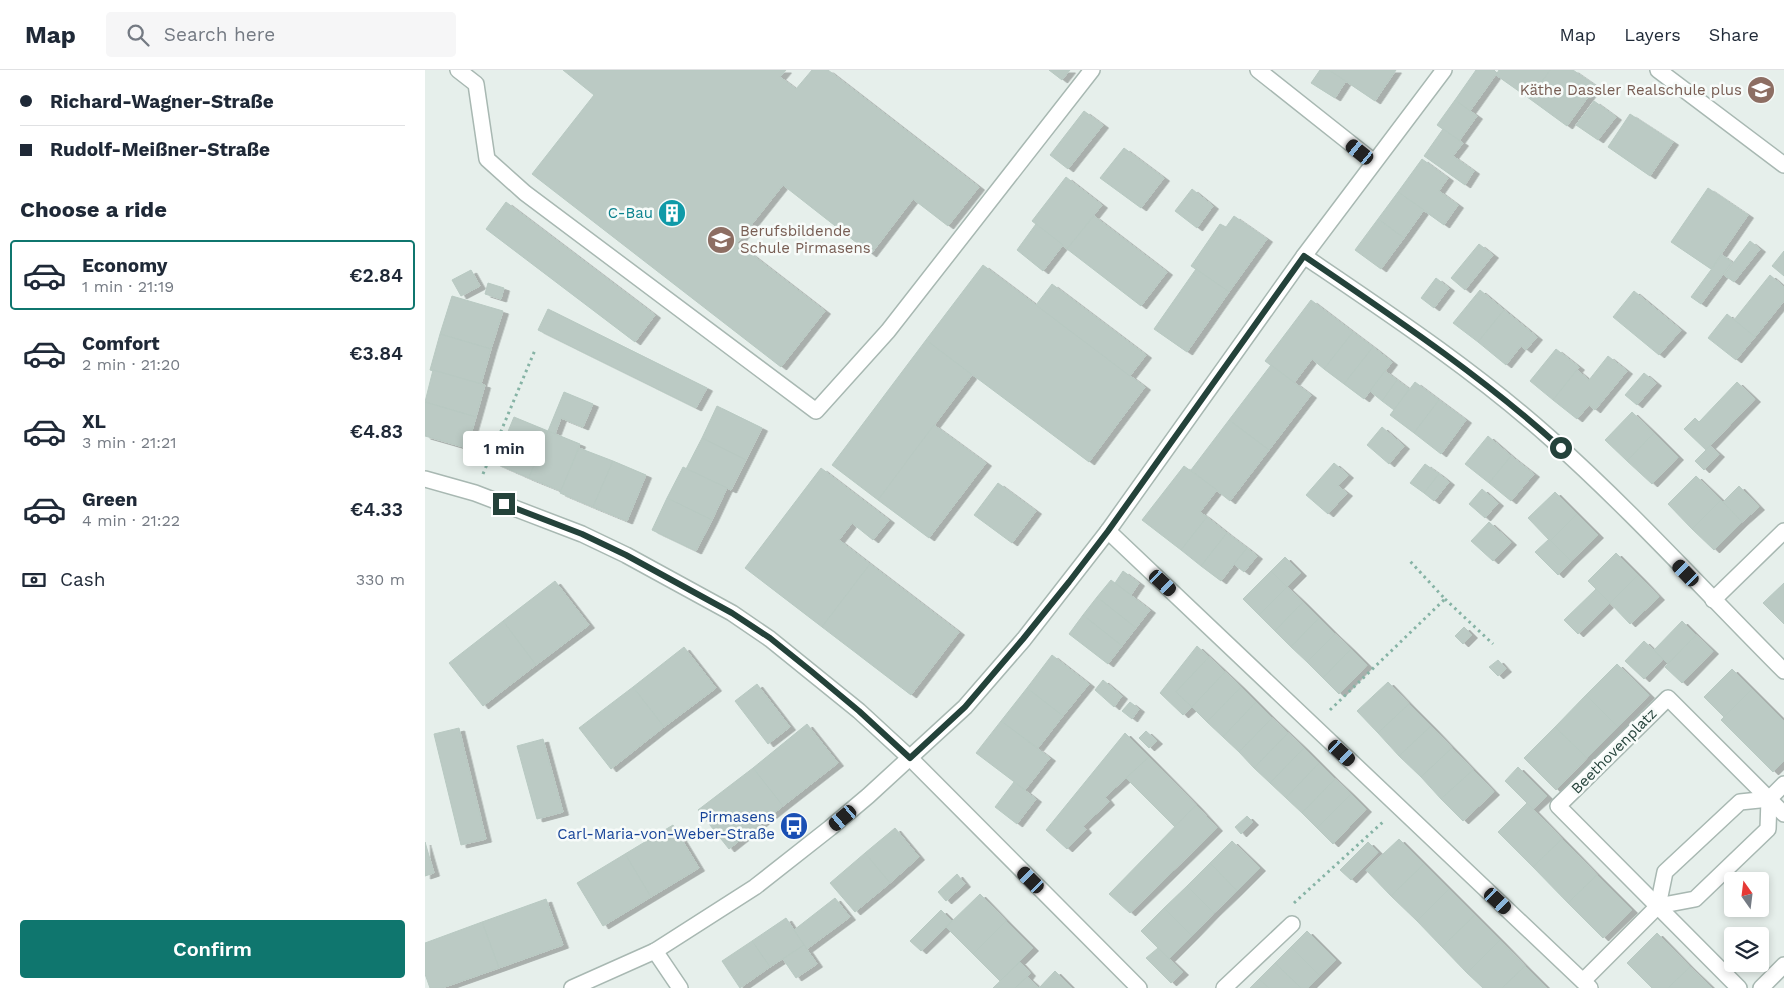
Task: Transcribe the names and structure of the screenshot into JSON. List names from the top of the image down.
{
  "streets": {
    "street": ["Beethovenplatz"]
  },
  "places": {
    "school or university": ["Käthe Dassler Realschule plus", "Berufsbildende Schule Pirmasens"],
    "building": ["C-Bau"],
    "bus stop": ["Pirmasens Carl-Maria-von-Weber-Straße"]
  },
  "north": "top",
  "page": {
    "header": "Map",
    "search": "Search here",
    "nav": ["Map", "Layers", "Share"],
    "banner": ["Richard-Wagner-Straße", "Rudolf-Meißner-Straße"],
    "heading": "Choose a ride",
    "list": [
      {
        "name": "Economy",
        "note": "1 min · 21:19",
        "value": "€2.84"
      },
      {
        "name": "Comfort",
        "note": "2 min · 21:20",
        "value": "€3.84"
      },
      {
        "name": "XL",
        "note": "3 min · 21:21",
        "value": "€4.83"
      },
      {
        "name": "Green",
        "note": "4 min · 21:22",
        "value": "€4.33"
      }
    ],
    "bubble": "1 min",
    "pay": ["Cash", "330 m"],
    "buttons": "Confirm"
  }
}
